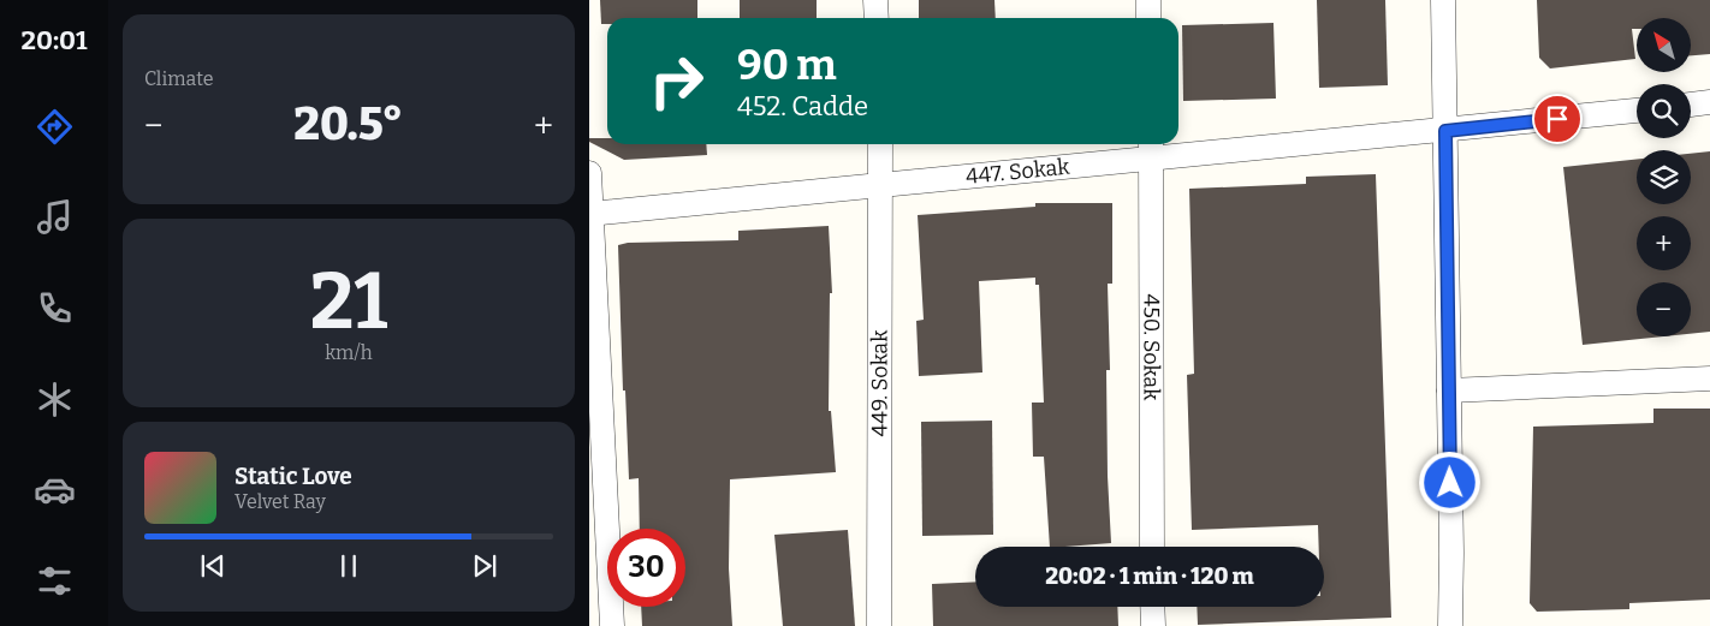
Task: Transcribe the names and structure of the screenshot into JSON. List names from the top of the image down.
{
  "streets": {
    "street": ["447. Sokak", "450. Sokak", "449. Sokak"]
  },
  "crossings": [
    ["447. Sokak", "450. Sokak"],
    ["447. Sokak", "449. Sokak"]
  ],
  "north": "top left",
  "page": {
    "tabs": "20:01",
    "tile": [
      "Climate",
      ["21", "km/h"]
    ],
    "map_buttons": ["+", "−"],
    "turn": ["90 m", "452. Cadde"],
    "heat": ["−", "20.5°", "+"],
    "song": ["Static Love", "Velvet Ray"],
    "limit": "30",
    "trip": "20:02 · 1 min · 120 m"
  }
}
